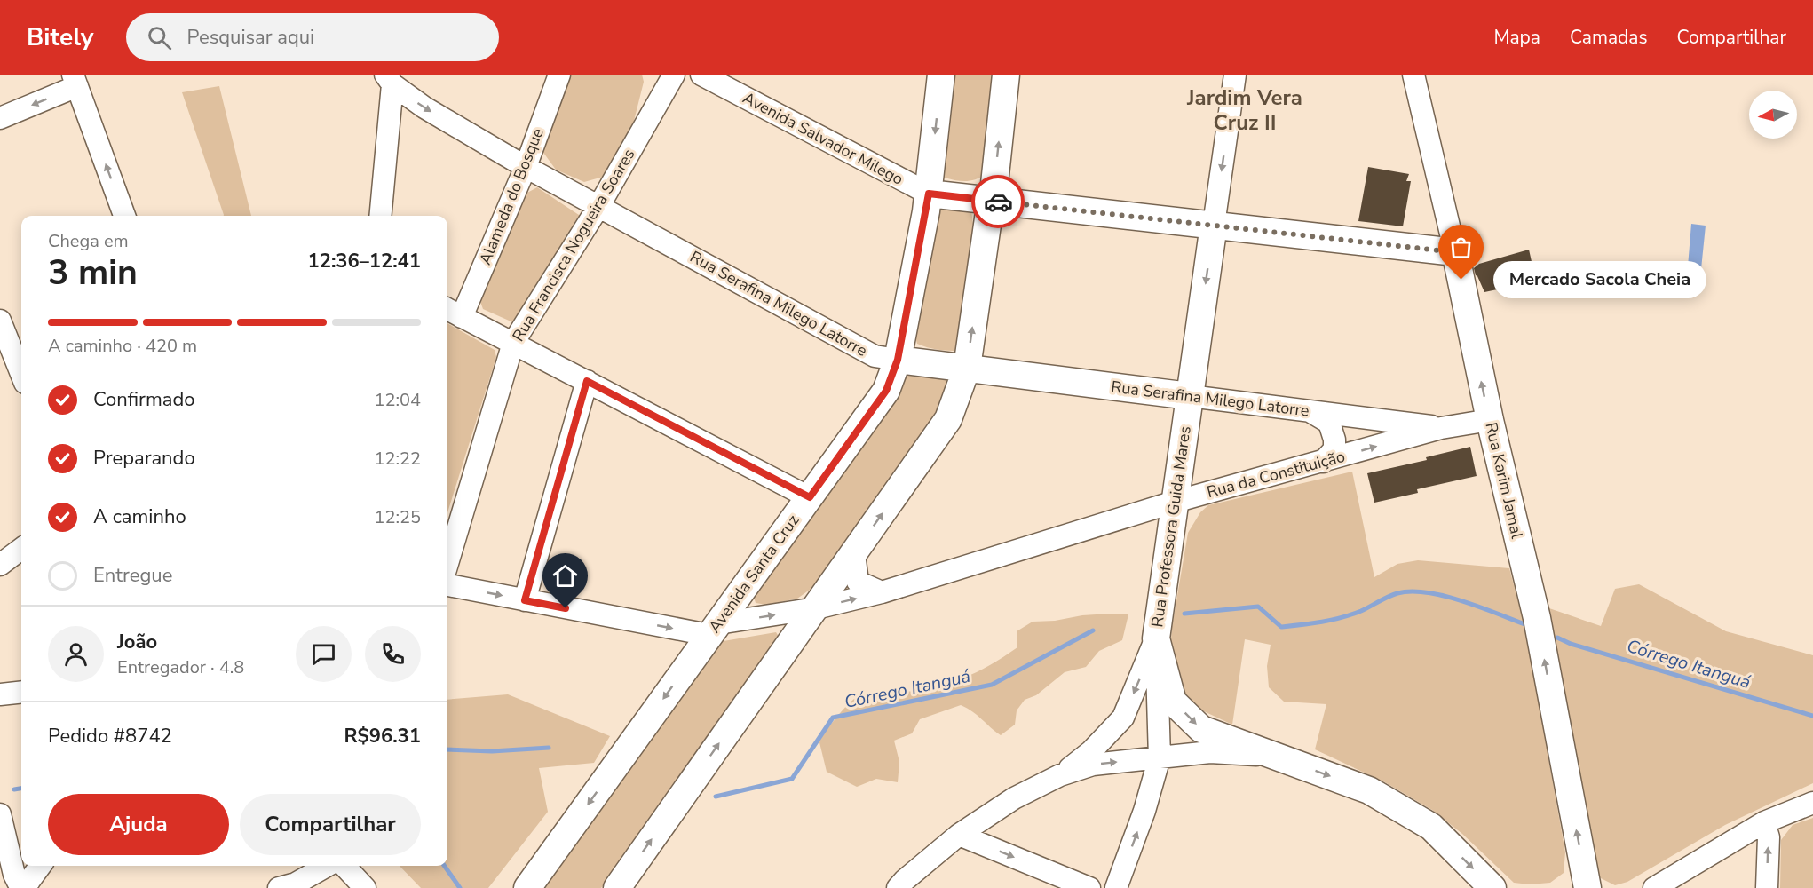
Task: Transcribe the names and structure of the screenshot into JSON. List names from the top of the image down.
{
  "streets": {
    "main road": [
      "Avenida Salvador Milego",
      "Rua Serafina Milego Latorre",
      "Rua Karim Jamal",
      "Rua Professora Guida Mares",
      "Avenida Santa Cruz"
    ],
    "street": ["Alameda do Bosque", "Rua Francisca Nogueira Soares", "Rua da Constituição"]
  },
  "crossings": [
    ["Avenida Salvador Milego", "Rua Karim Jamal"],
    ["Avenida Salvador Milego", "Rua Professora Guida Mares"],
    ["Avenida Salvador Milego", "Avenida Santa Cruz"],
    ["Alameda do Bosque", "Rua Serafina Milego Latorre"],
    ["Rua Francisca Nogueira Soares", "Rua Serafina Milego Latorre"],
    ["Rua Serafina Milego Latorre", "Rua da Constituição"],
    ["Rua Serafina Milego Latorre", "Rua Professora Guida Mares"],
    ["Rua Serafina Milego Latorre", "Avenida Santa Cruz"],
    ["Rua da Constituição", "Rua Karim Jamal"],
    ["Rua da Constituição", "Rua Professora Guida Mares"],
    ["Rua da Constituição", "Avenida Santa Cruz"]
  ],
  "one_way": ["Rua da Constituição", "Rua Karim Jamal"],
  "districts": ["Jardim Vera Cruz II"],
  "water": ["Córrego Itanguá"],
  "places": ["Mercado Sacola Cheia"],
  "north": "left",
  "page": {
    "header": "Bitely",
    "search": "Pesquisar aqui",
    "nav": ["Mapa", "Camadas", "Compartilhar"],
    "heading": ["3 min", "Chega em", "12:36–12:41"],
    "panel": [
      "João",
      "Entregador · 4.8",
      "Pedido #8742",
      "R$96.31"
    ],
    "bubble": "Mercado Sacola Cheia",
    "bar": "A caminho · 420 m",
    "list": [
      ["Confirmado", "12:04"],
      ["Preparando", "12:22"],
      ["A caminho", "12:25"],
      "Entregue"
    ],
    "buttons": ["Ajuda", "Compartilhar"]
  }
}
